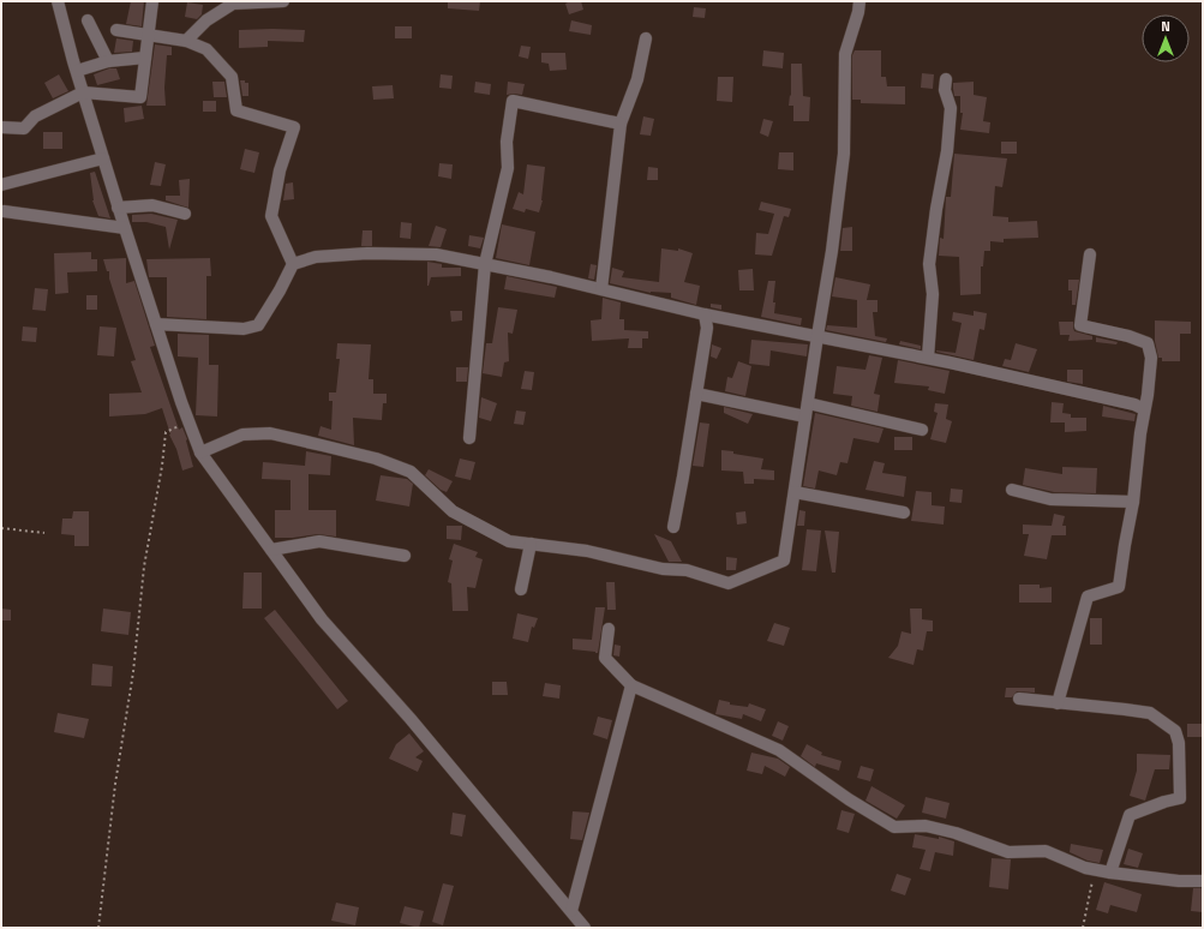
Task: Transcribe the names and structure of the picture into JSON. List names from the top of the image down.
{
  "north": "top"
}
